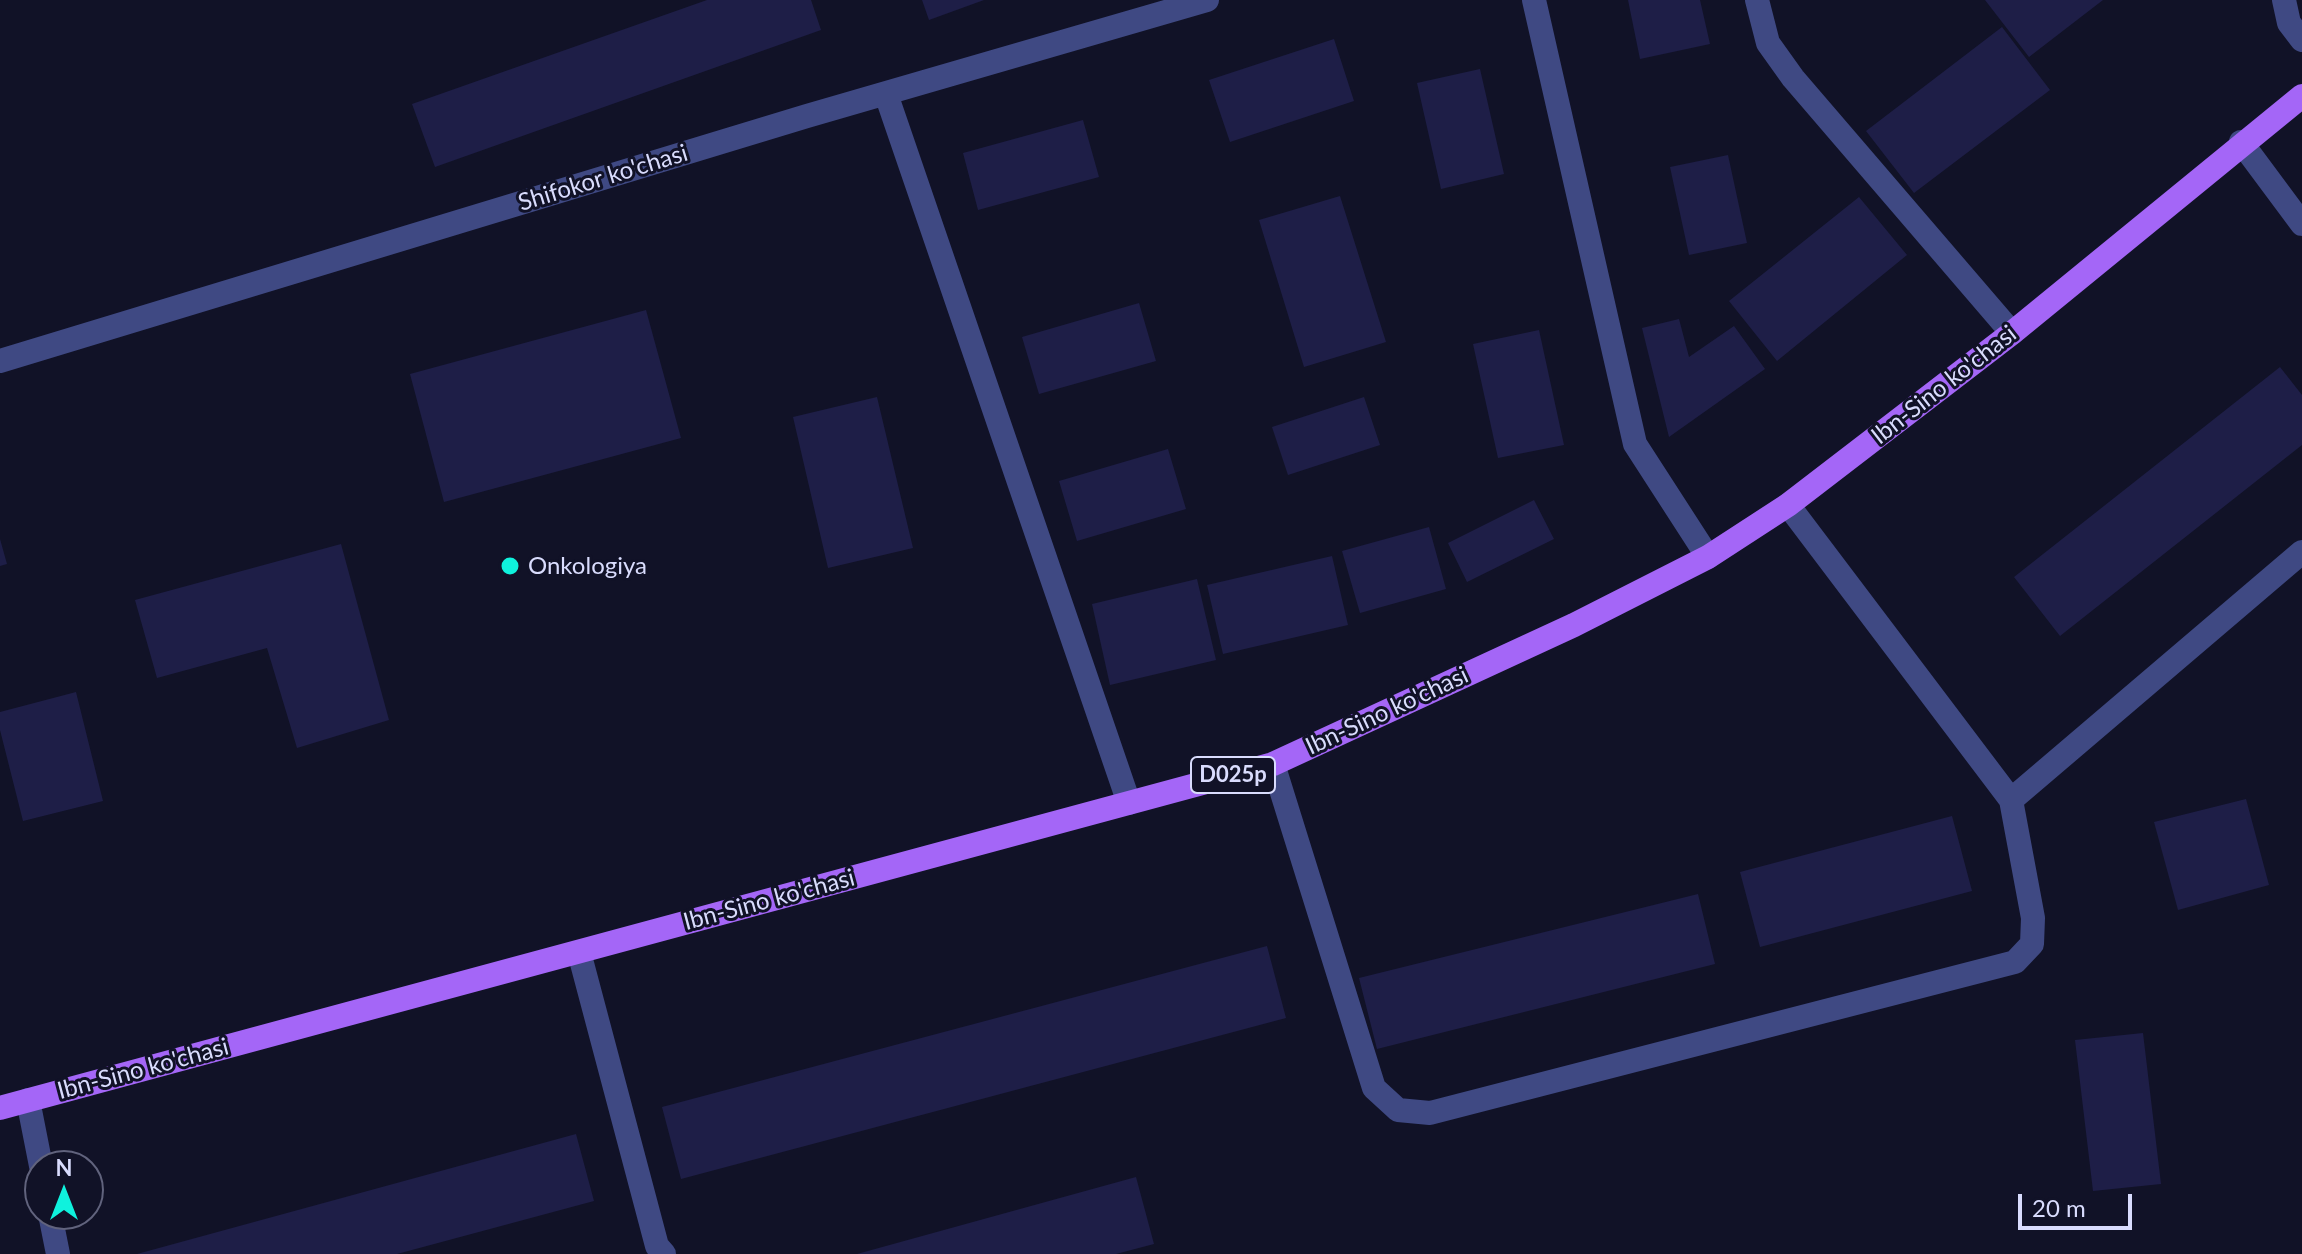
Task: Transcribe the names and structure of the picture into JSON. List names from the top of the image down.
{
  "streets": {
    "main road": ["Ibn-Sino ko'chasi", "D025p"],
    "street": ["Shifokor ko'chasi"]
  },
  "places": ["Onkologiya"],
  "scale_bar": "20 m",
  "north": "top"
}
